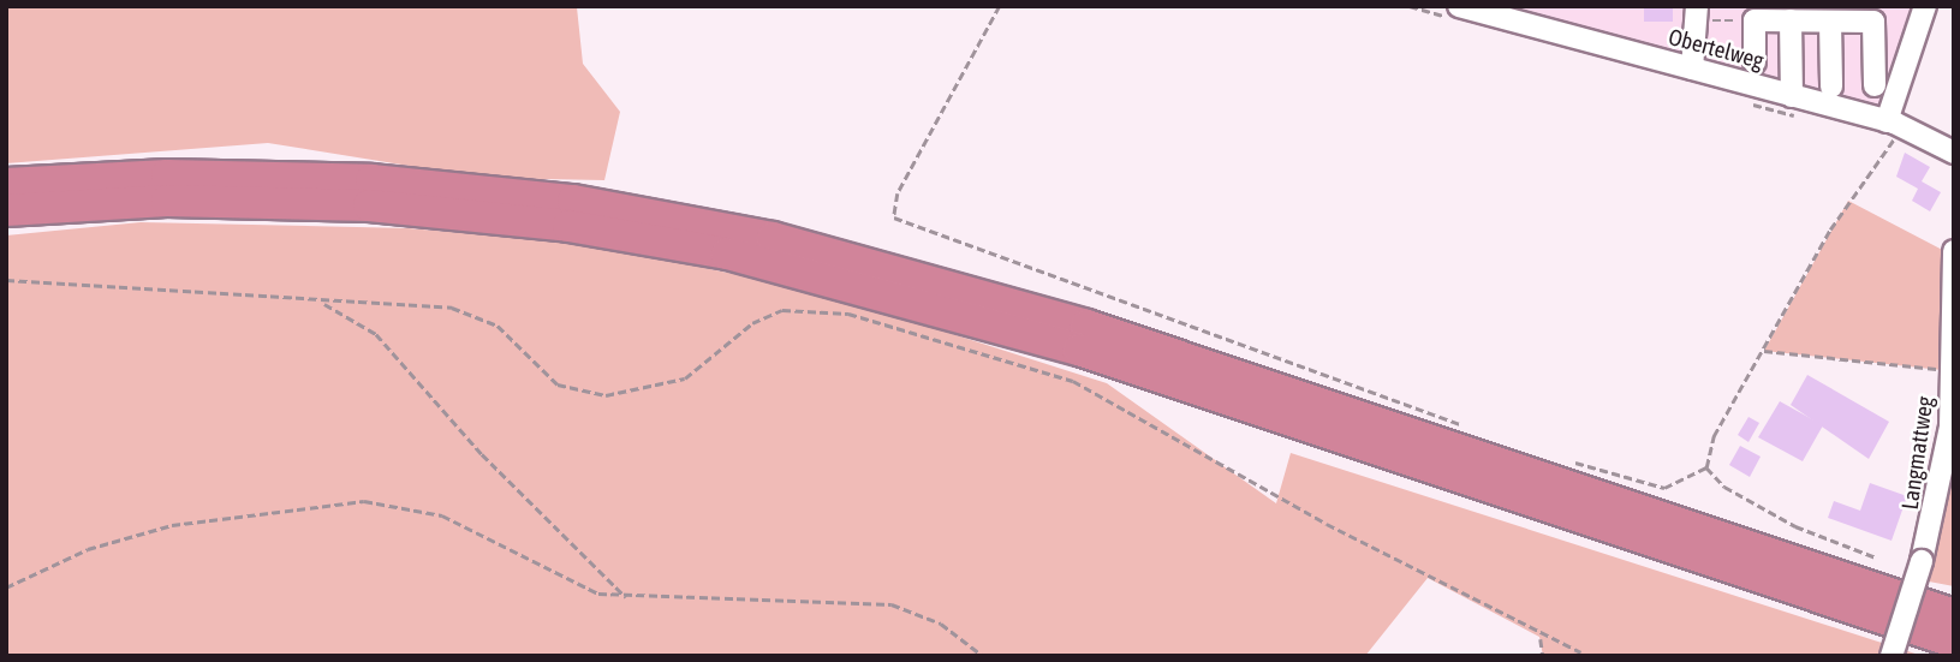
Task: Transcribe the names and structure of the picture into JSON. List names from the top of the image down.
{
  "streets": {
    "street": ["Obertelweg", "Langmattweg"]
  }
}
